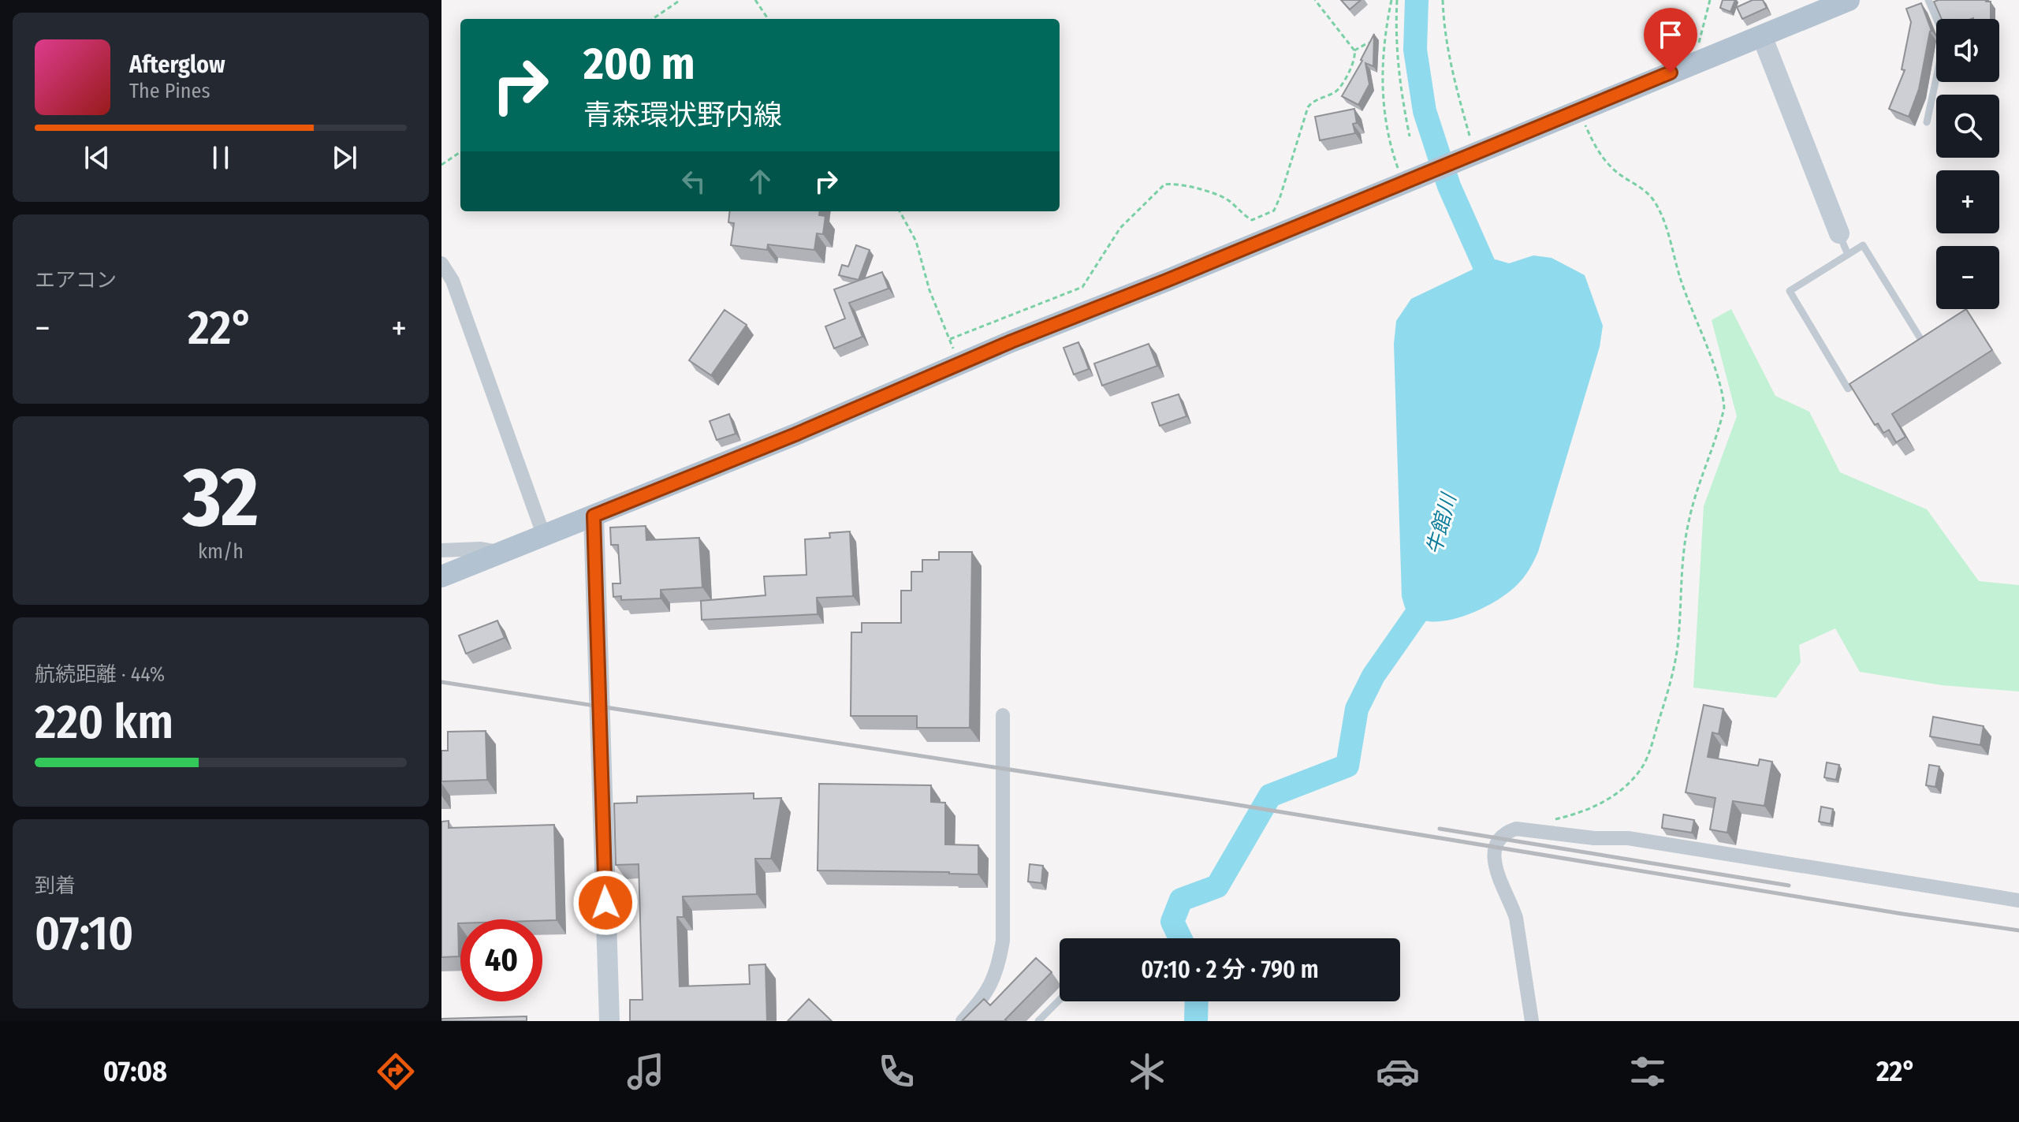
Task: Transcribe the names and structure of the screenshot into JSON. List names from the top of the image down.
{
  "water": ["牛館川"],
  "page": {
    "map_buttons": ["+", "−"],
    "turn": ["200 m", "青森環状野内線"],
    "song": ["Afterglow", "The Pines"],
    "tile": [
      "エアコン",
      ["32", "km/h"],
      ["航続距離 · 44%", "220 km"],
      ["到着", "07:10"]
    ],
    "heat": ["−", "22°", "+"],
    "limit": "40",
    "trip": "07:10 · 2 分 · 790 m",
    "tabs": ["07:08", "22°"]
  }
}
